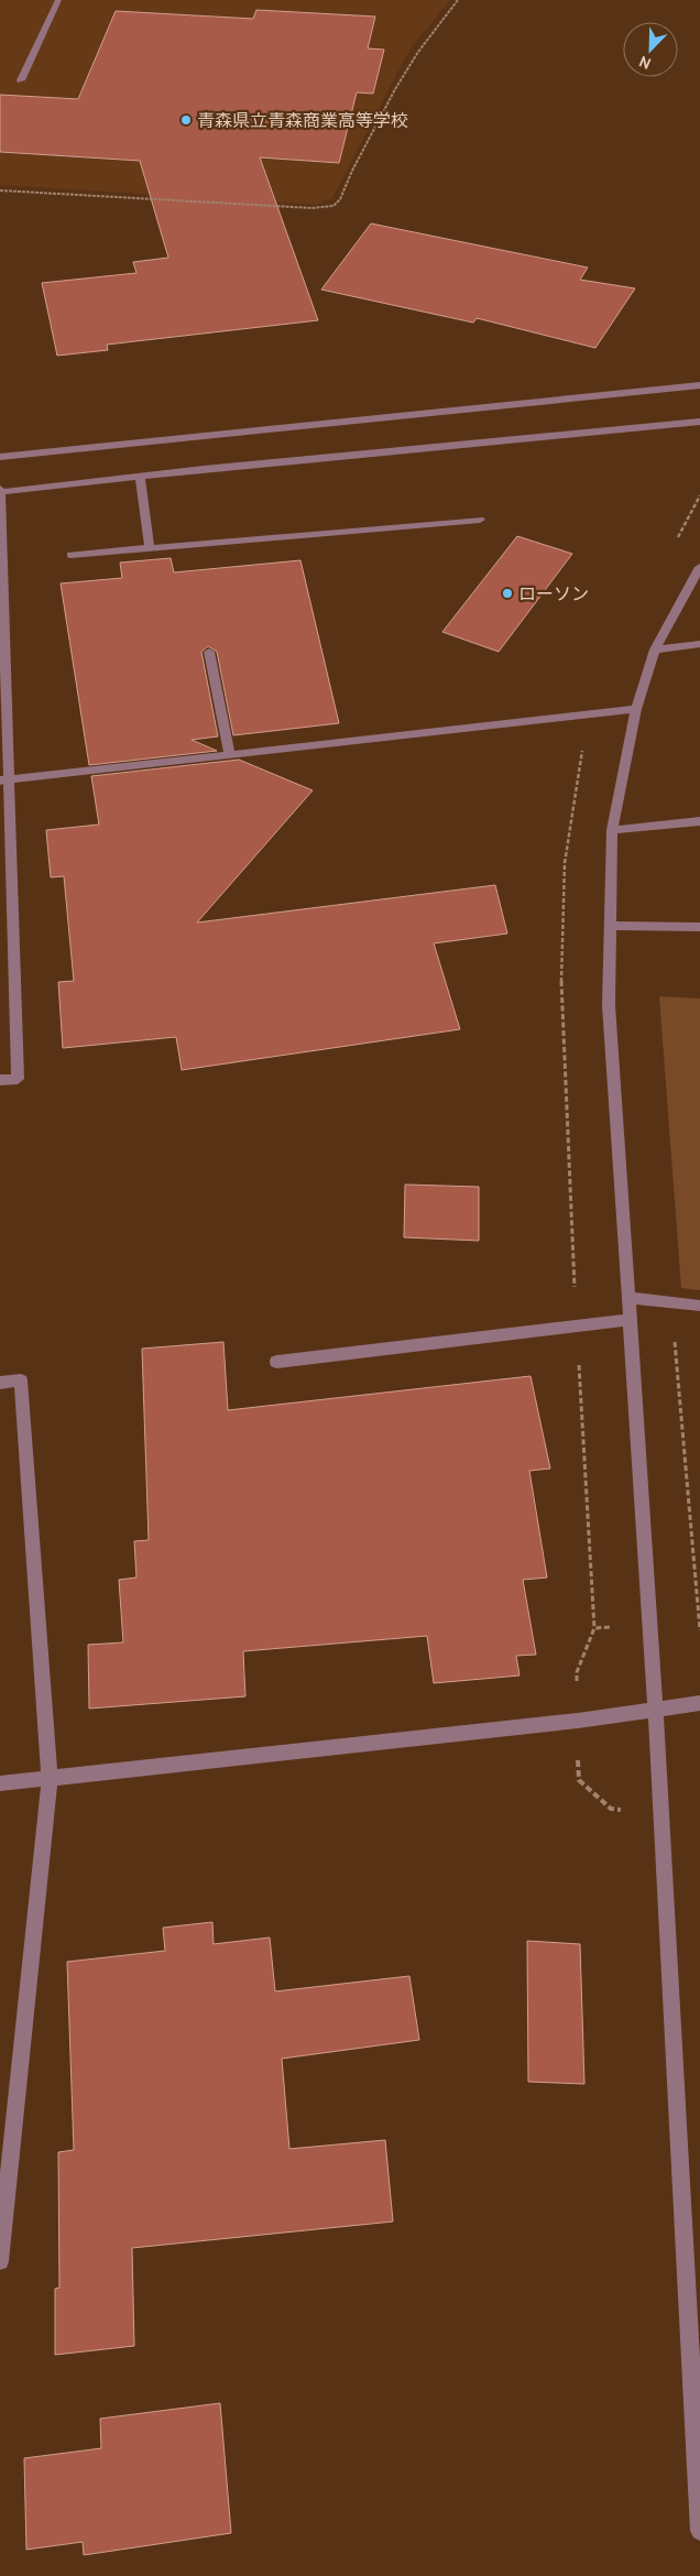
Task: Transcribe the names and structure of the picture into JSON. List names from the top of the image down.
{
  "places": ["青森県立青森商業高等学校", "ローソン"],
  "north": "bottom left"
}
